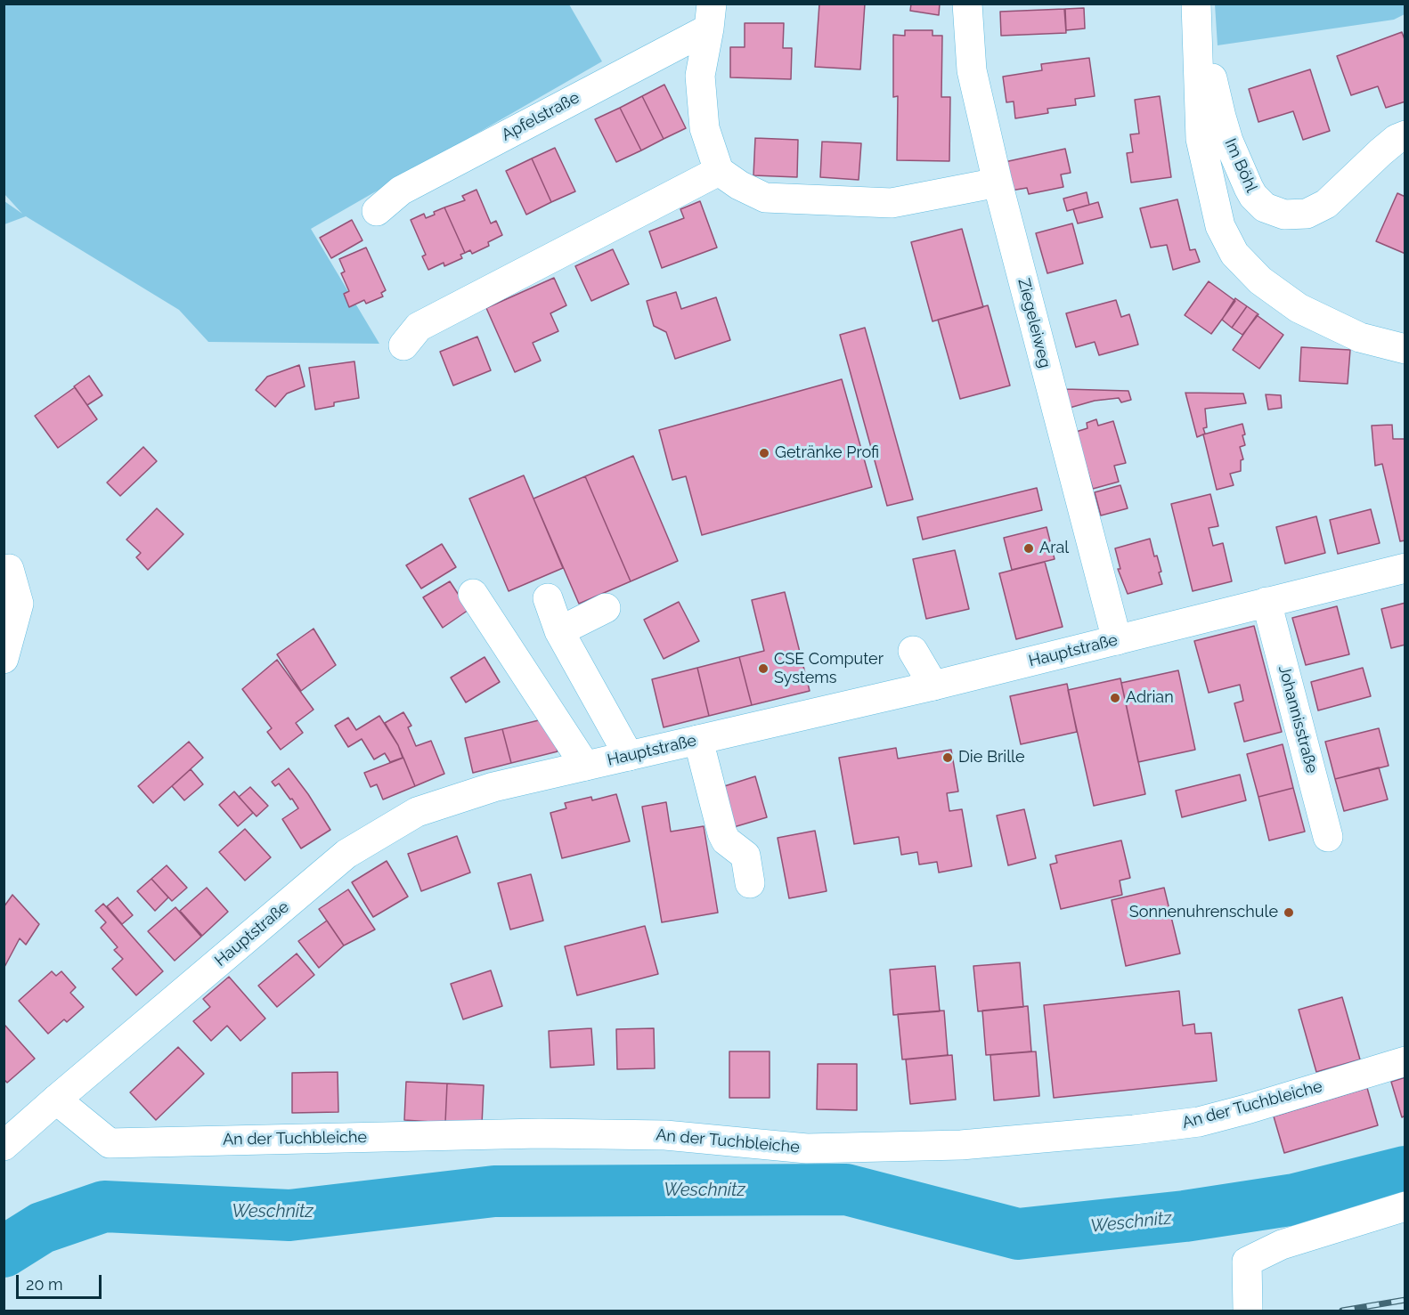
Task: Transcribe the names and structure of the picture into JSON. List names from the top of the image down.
{
  "streets": {
    "street": [
      "Apfelstraße",
      "Im Böhl",
      "Ziegeleiweg",
      "Hauptstraße",
      "Johannisstraße",
      "An der Tuchbleiche"
    ]
  },
  "crossings": [
    ["Ziegeleiweg", "Hauptstraße"],
    ["Hauptstraße", "Johannisstraße"],
    ["Hauptstraße", "An der Tuchbleiche"]
  ],
  "water": ["Weschnitz"],
  "places": [
    "Getränke Profi",
    "Aral",
    "CSE Computer Systems",
    "Adrian",
    "Die Brille",
    "Sonnenuhrenschule"
  ],
  "scale_bar": "20 m"
}
